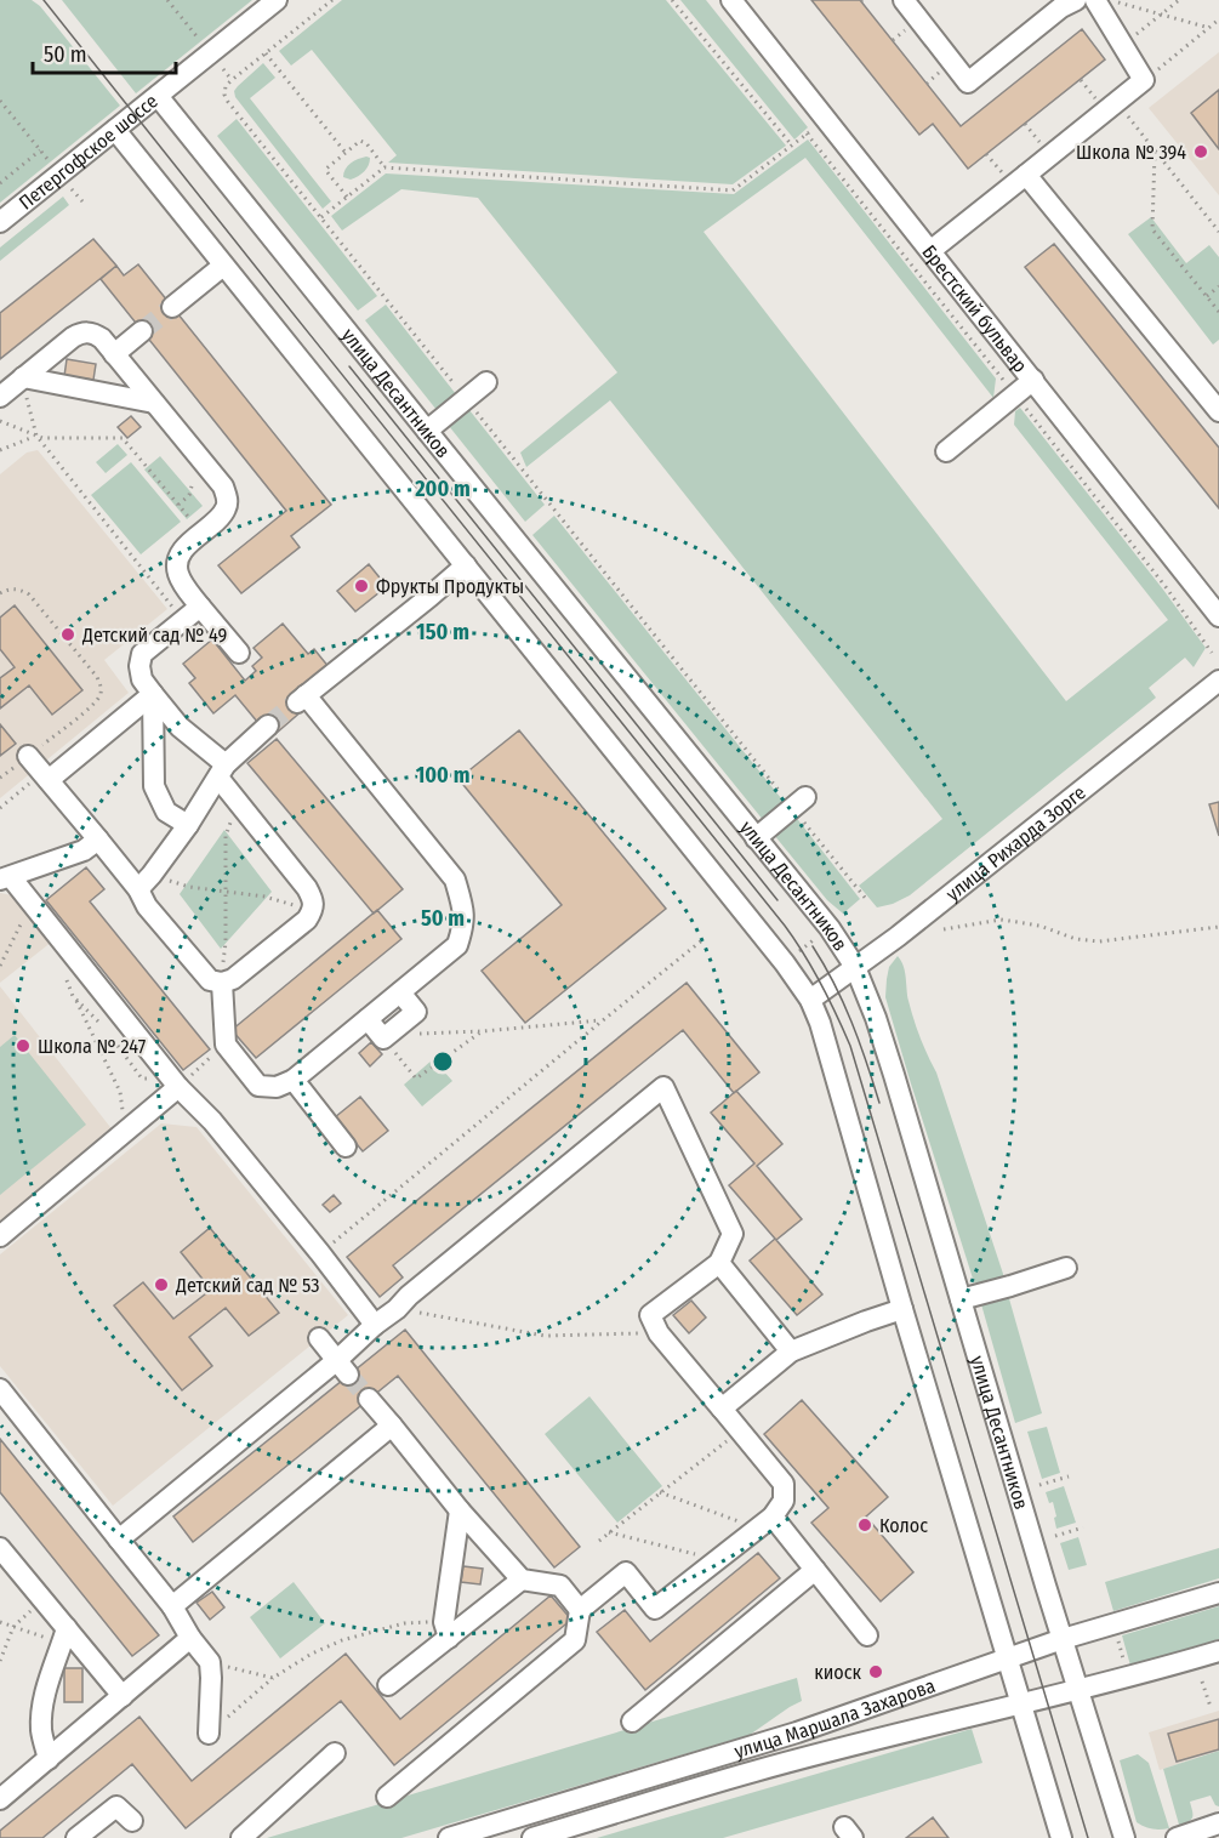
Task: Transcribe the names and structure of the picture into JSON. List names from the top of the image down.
{
  "streets": {
    "street": [
      "Петергофское шоссе",
      "Брестский бульвар",
      "улица Десантников",
      "улица Рихарда Зорге",
      "улица Маршала Захарова"
    ]
  },
  "crossings": [
    ["Петергофское шоссе", "улица Десантников"],
    ["улица Десантников", "улица Рихарда Зорге"],
    ["улица Десантников", "улица Маршала Захарова"]
  ],
  "places": [
    "Школа № 394",
    "Фрукты Продукты",
    "Детский сад № 49",
    "Школа № 247",
    "Детский сад № 53",
    "Колос",
    "киоск"
  ],
  "scale_bar": "50 m",
  "rings": [
    "200 m",
    "150 m",
    "100 m",
    "50 m"
  ]
}
